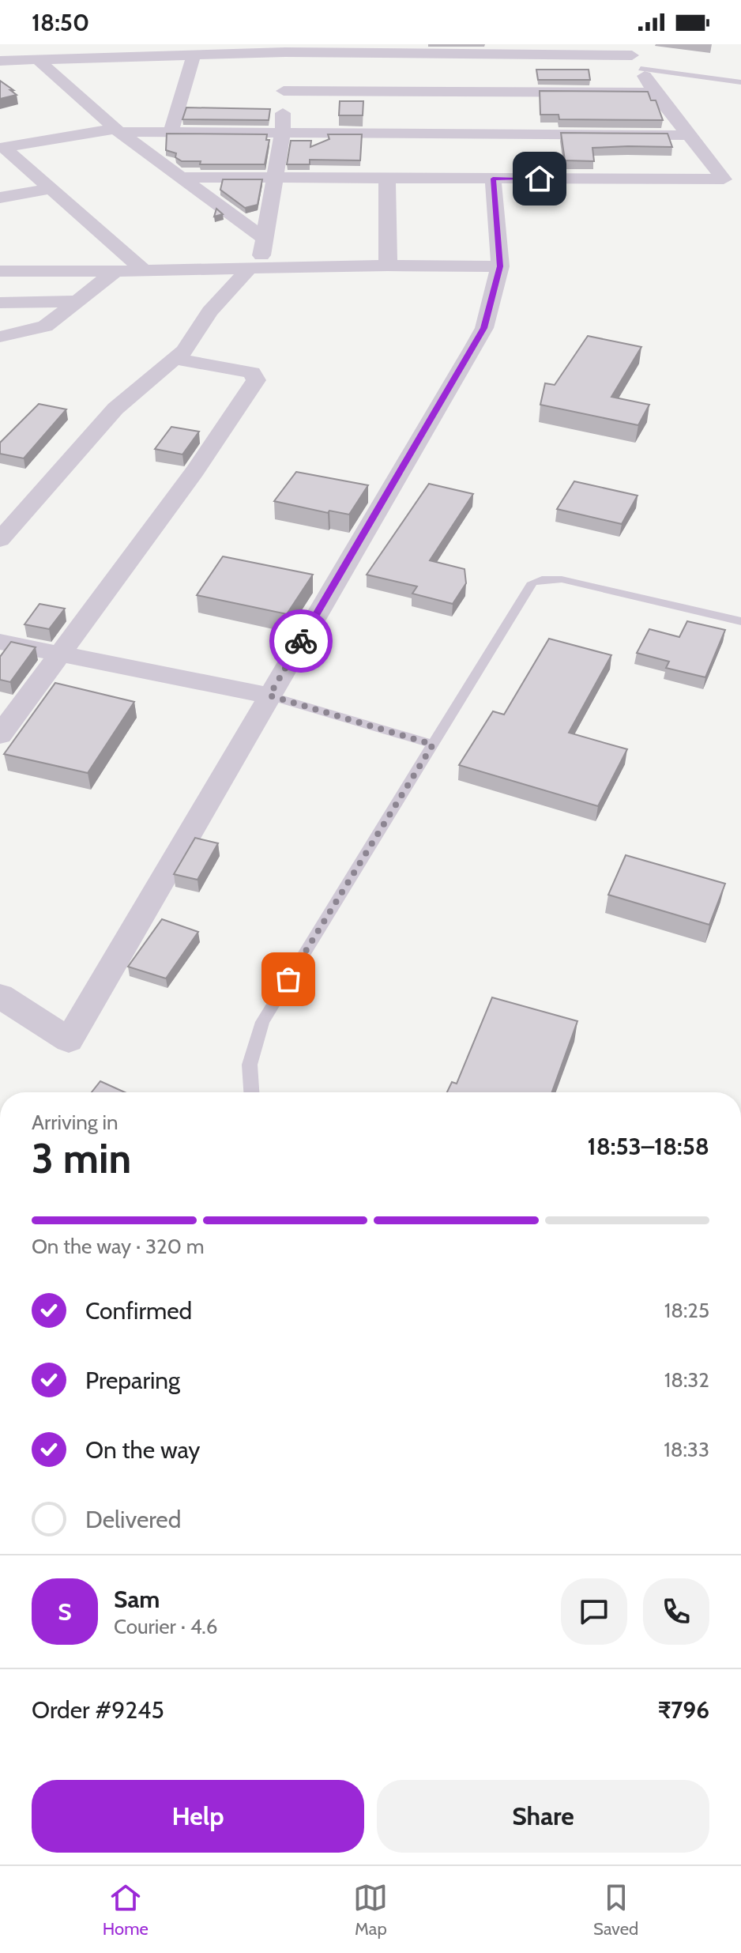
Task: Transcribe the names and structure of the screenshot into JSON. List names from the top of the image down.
{
  "page": {
    "status": "18:50",
    "heading": ["3 min", "Arriving in", "18:53–18:58"],
    "panel": [
      "Sam",
      "Courier · 4.6",
      "Order #9245",
      "₹796"
    ],
    "bar": "On the way · 320 m",
    "list": [
      ["Confirmed", "18:25"],
      ["Preparing", "18:32"],
      ["On the way", "18:33"],
      "Delivered"
    ],
    "round": "S",
    "buttons": ["Help", "Share"],
    "tabs": ["Home", "Map", "Saved"]
  }
}
